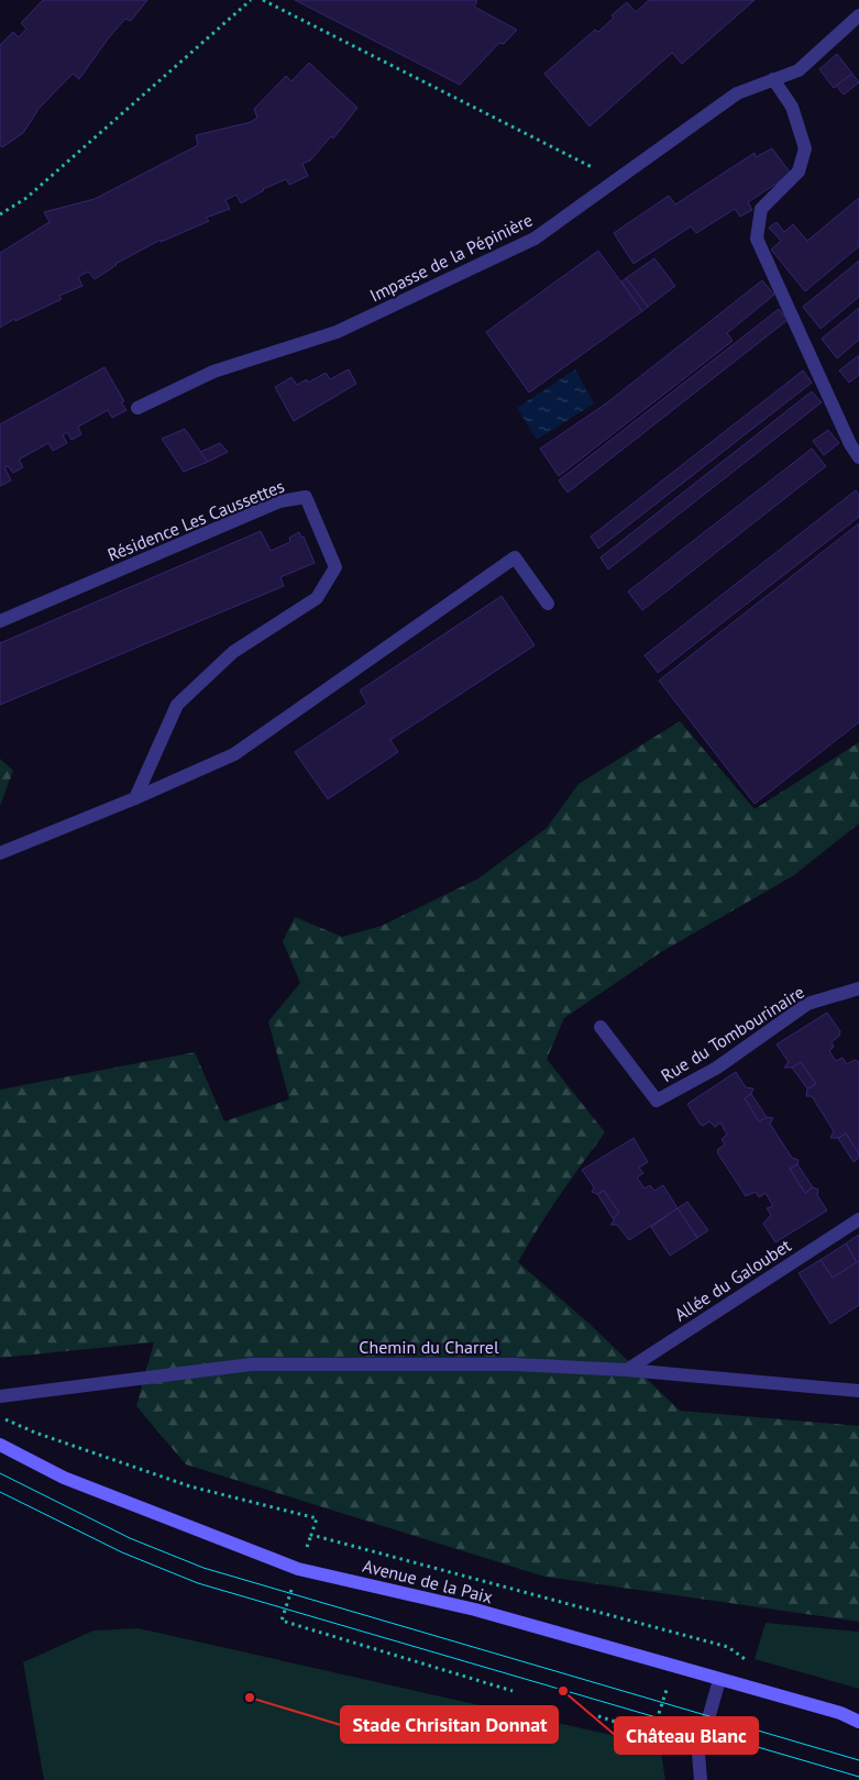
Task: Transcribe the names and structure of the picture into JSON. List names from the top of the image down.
{
  "streets": {
    "street": [
      "Impasse de la Pépinière",
      "Résidence Les Caussettes",
      "Rue du Tombourinaire",
      "Allée du Galoubet",
      "Chemin du Charrel",
      "Avenue de la Paix"
    ]
  },
  "crossings": [
    ["Allée du Galoubet", "Chemin du Charrel"]
  ],
  "places": ["Château Blanc", "Stade Chrisitan Donnat"]
}
